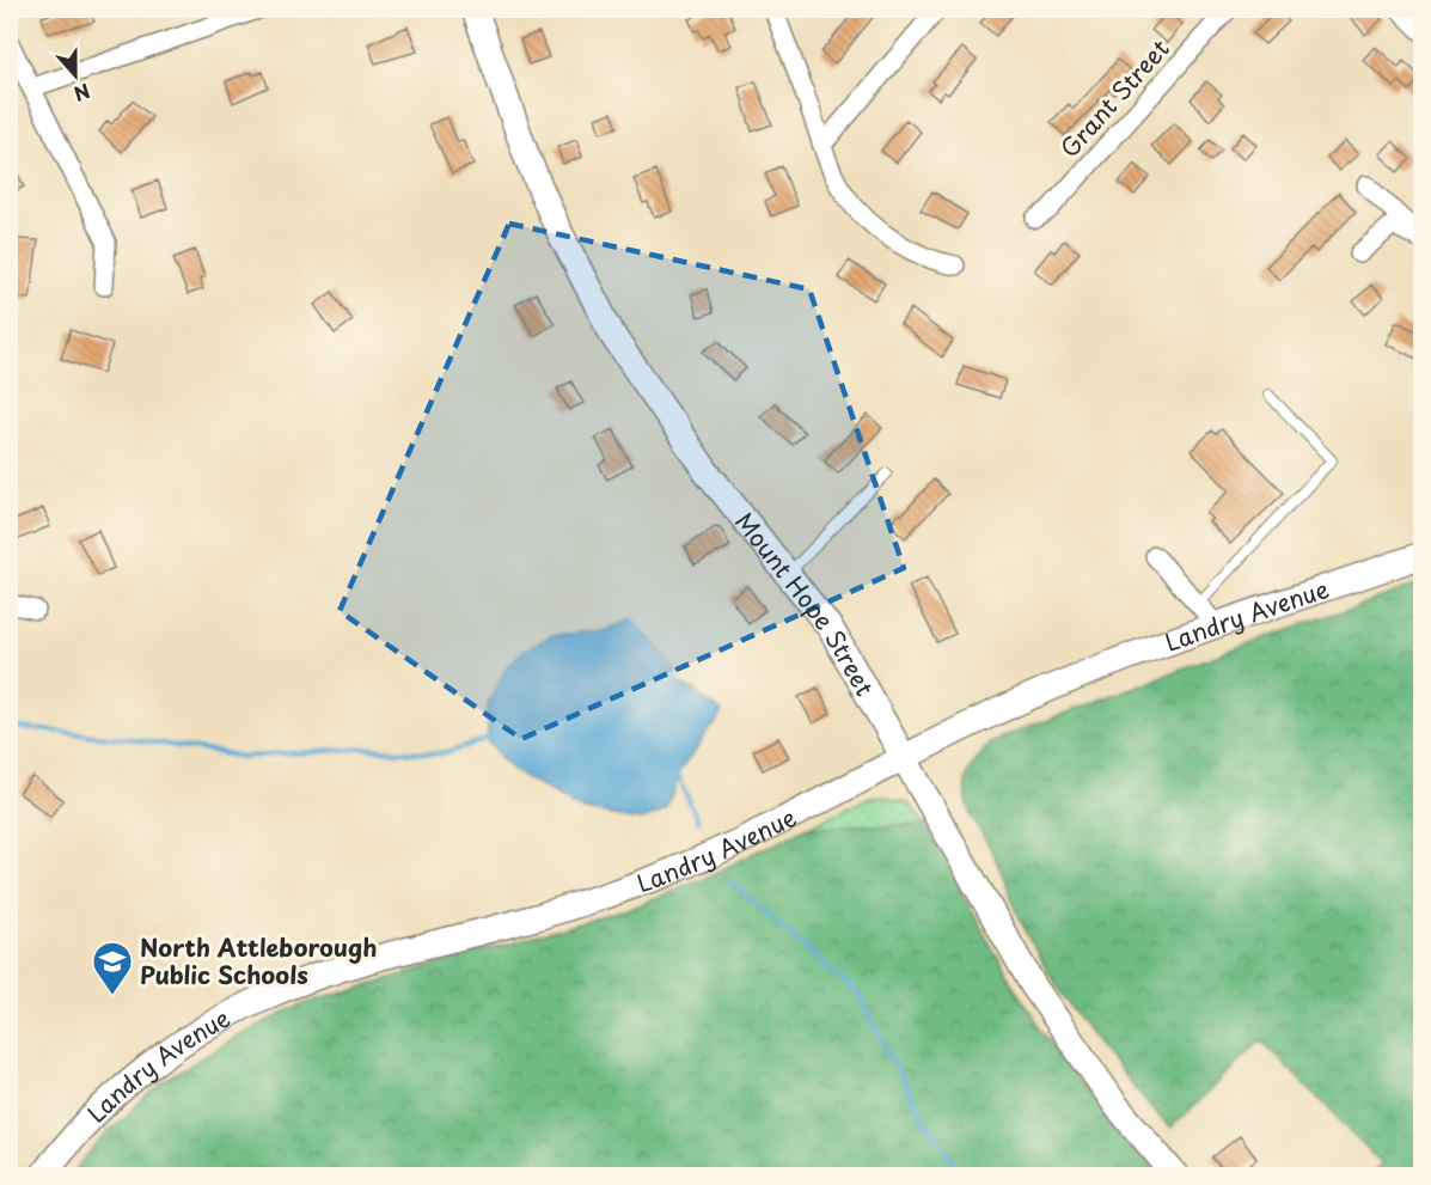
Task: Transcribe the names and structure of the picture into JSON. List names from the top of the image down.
{
  "streets": {
    "street": ["Grant Street", "Mount Hope Street", "Landry Avenue"]
  },
  "crossings": [
    ["Mount Hope Street", "Landry Avenue"]
  ],
  "places": {
    "school or university": ["North Attleborough Public Schools"]
  },
  "north": "bottom"
}
